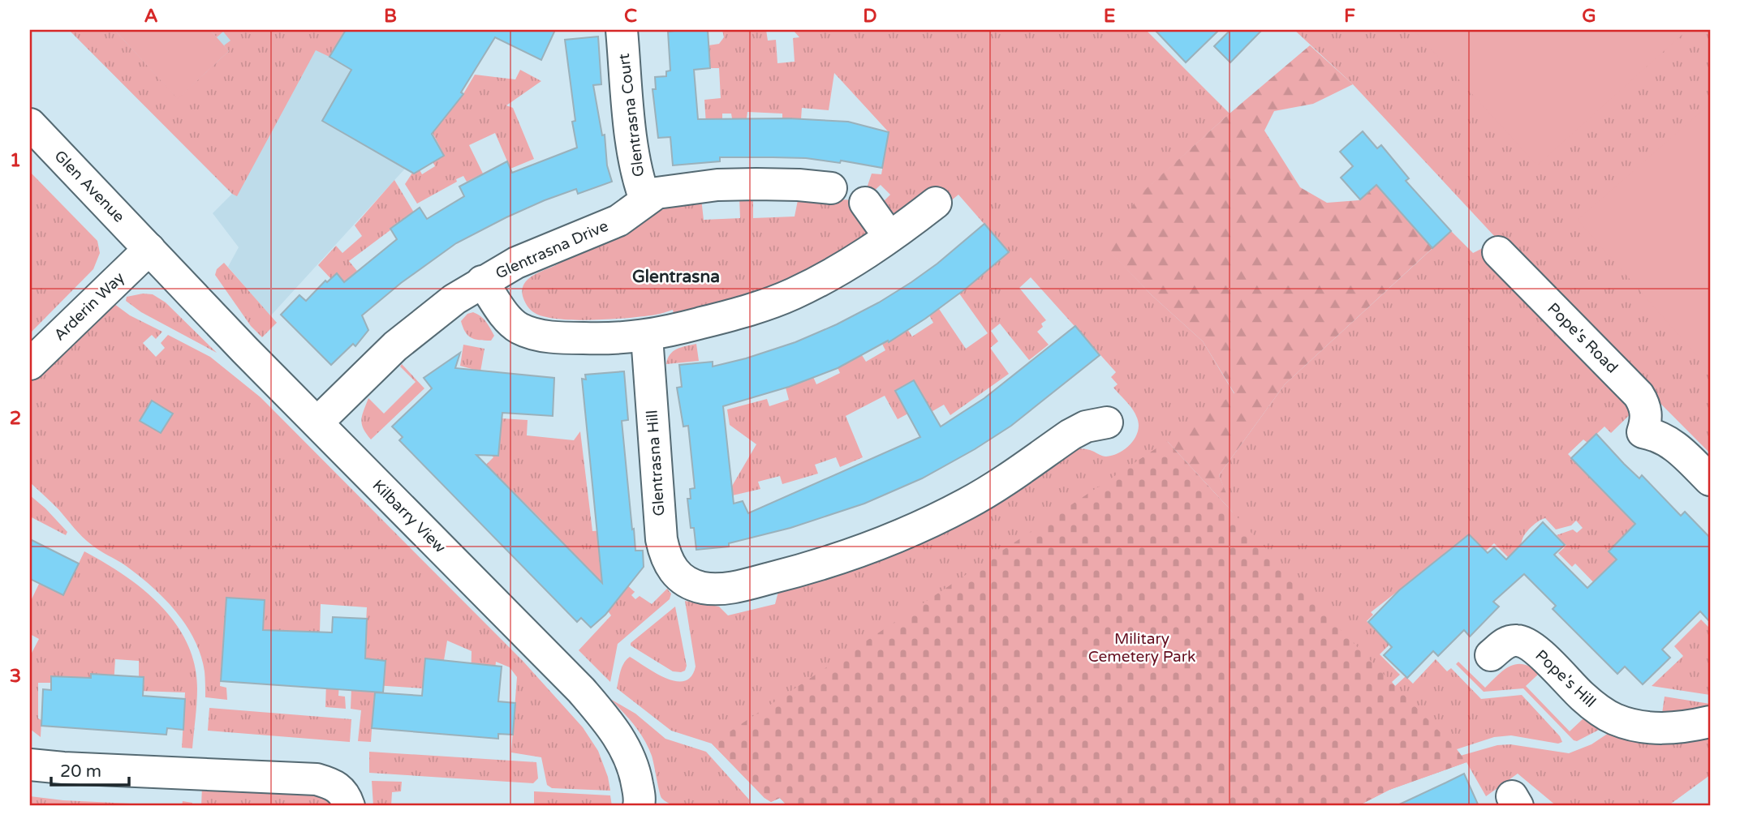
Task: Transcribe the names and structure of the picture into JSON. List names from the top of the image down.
{
  "streets": {
    "street": [
      "Glentrasna Court",
      "Glen Avenue",
      "Glentrasna Drive",
      "Arderin Way",
      "Pope's Road",
      "Glentrasna Hill",
      "Kilbarry View",
      "Pope's Hill"
    ]
  },
  "crossings": [
    ["Glentrasna Court", "Glentrasna Drive"],
    ["Glen Avenue", "Arderin Way"],
    ["Glen Avenue", "Kilbarry View"],
    ["Glentrasna Drive", "Kilbarry View"],
    ["Arderin Way", "Kilbarry View"]
  ],
  "districts": ["Glentrasna"],
  "parks": ["Military Cemetery Park"],
  "scale_bar": "20 m",
  "grid": {
    "columns": [
      "A",
      "B",
      "C",
      "D",
      "E",
      "F",
      "G"
    ],
    "rows": ["1", "2", "3"]
  }
}
